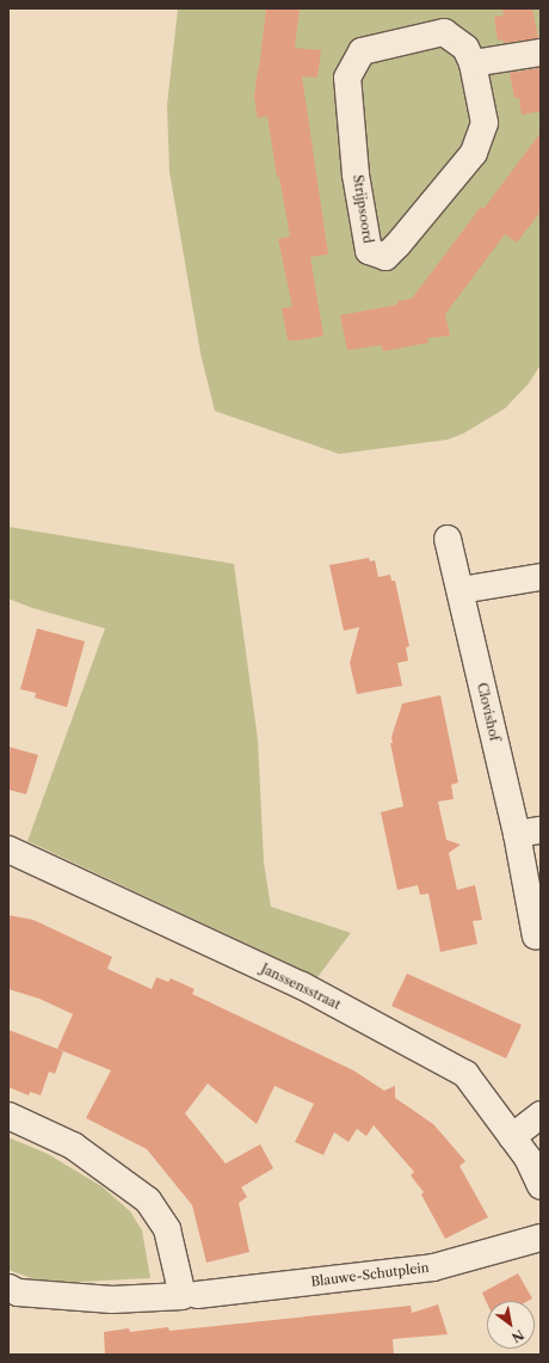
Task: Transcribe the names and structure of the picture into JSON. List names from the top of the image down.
{
  "streets": {
    "street": [
      "Strijpsoord",
      "Clovishof",
      "Janssensstraat",
      "Blauwe-Schutplein"
    ]
  },
  "north": "bottom right"
}
